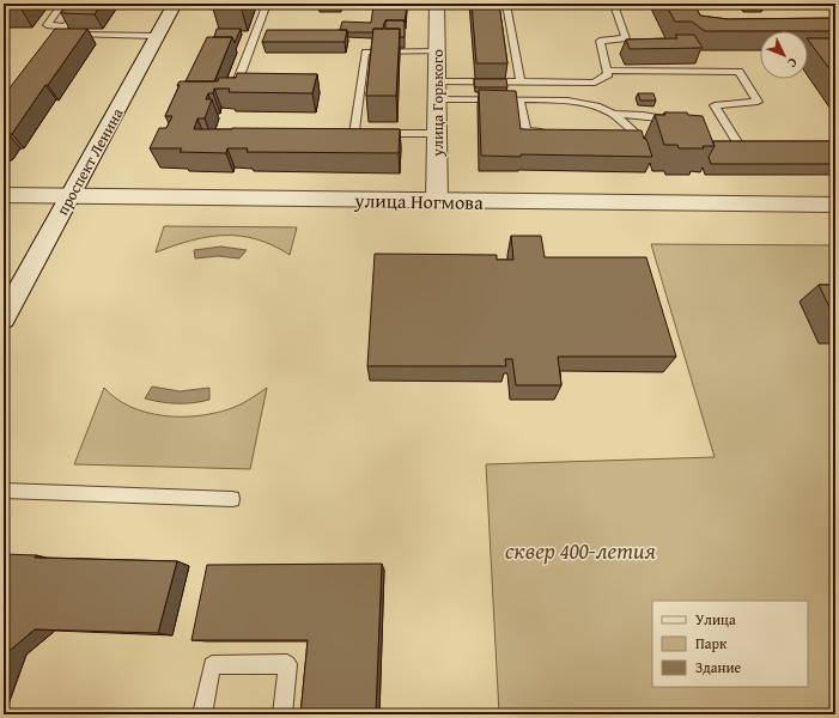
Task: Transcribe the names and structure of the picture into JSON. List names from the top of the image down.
{
  "streets": {
    "street": ["улица Горького", "проспект Ленина", "улица Ногмова"]
  },
  "crossings": [
    ["улица Горького", "улица Ногмова"],
    ["проспект Ленина", "улица Ногмова"]
  ],
  "parks": ["сквер 400-летия"],
  "legend": ["Улица", "Парк", "Здание"],
  "north": "bottom right"
}
